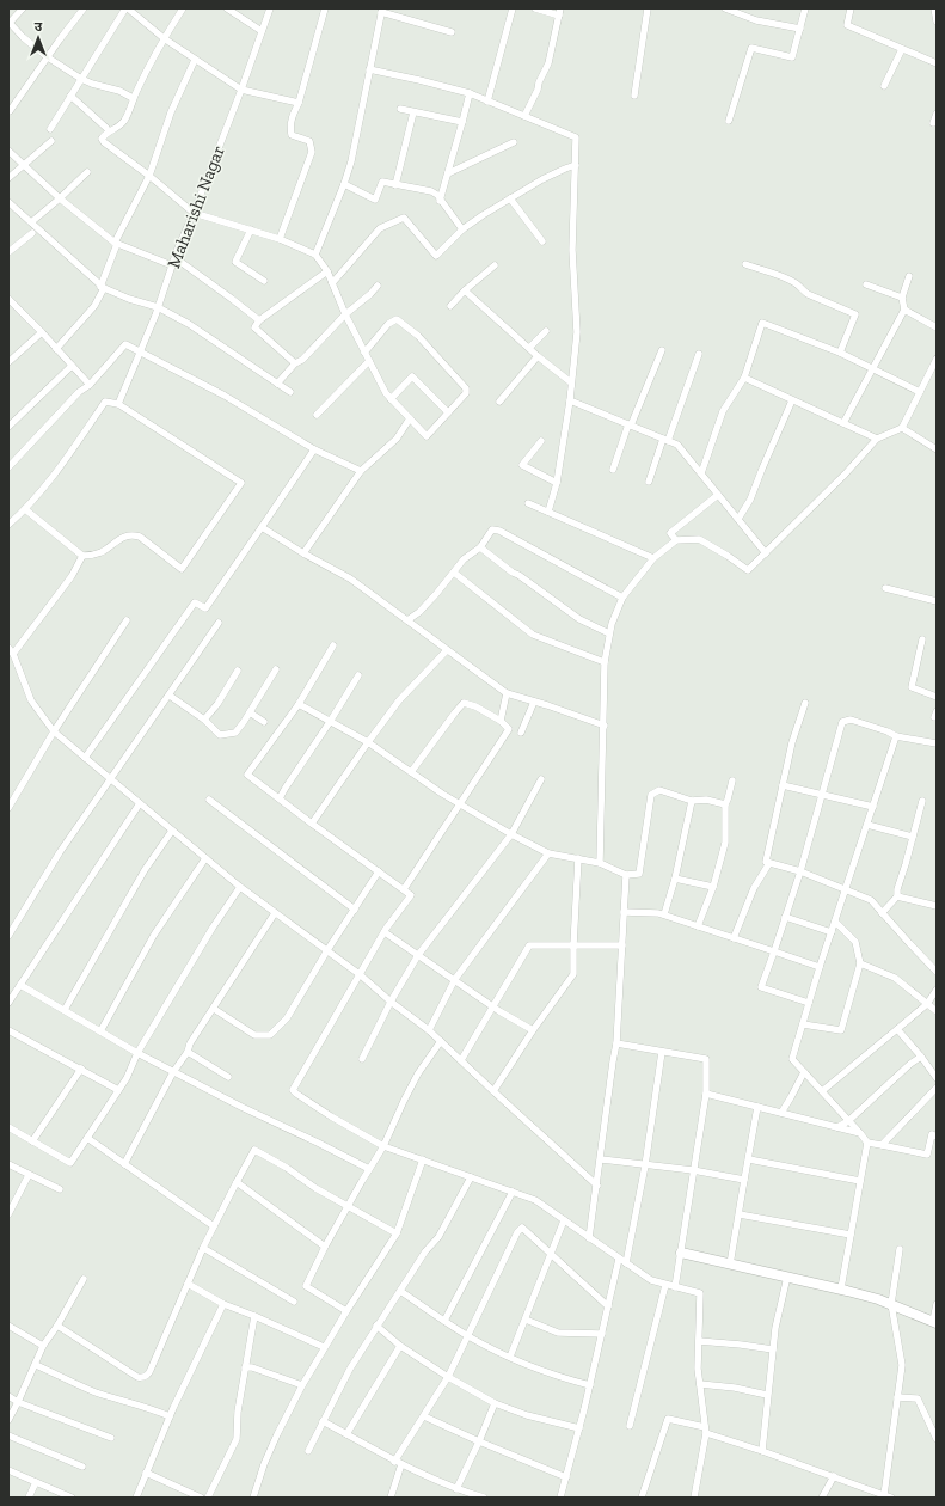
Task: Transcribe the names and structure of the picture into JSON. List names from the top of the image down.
{
  "streets": {
    "street": ["Maharishi Nagar"]
  },
  "north": "top"
}
